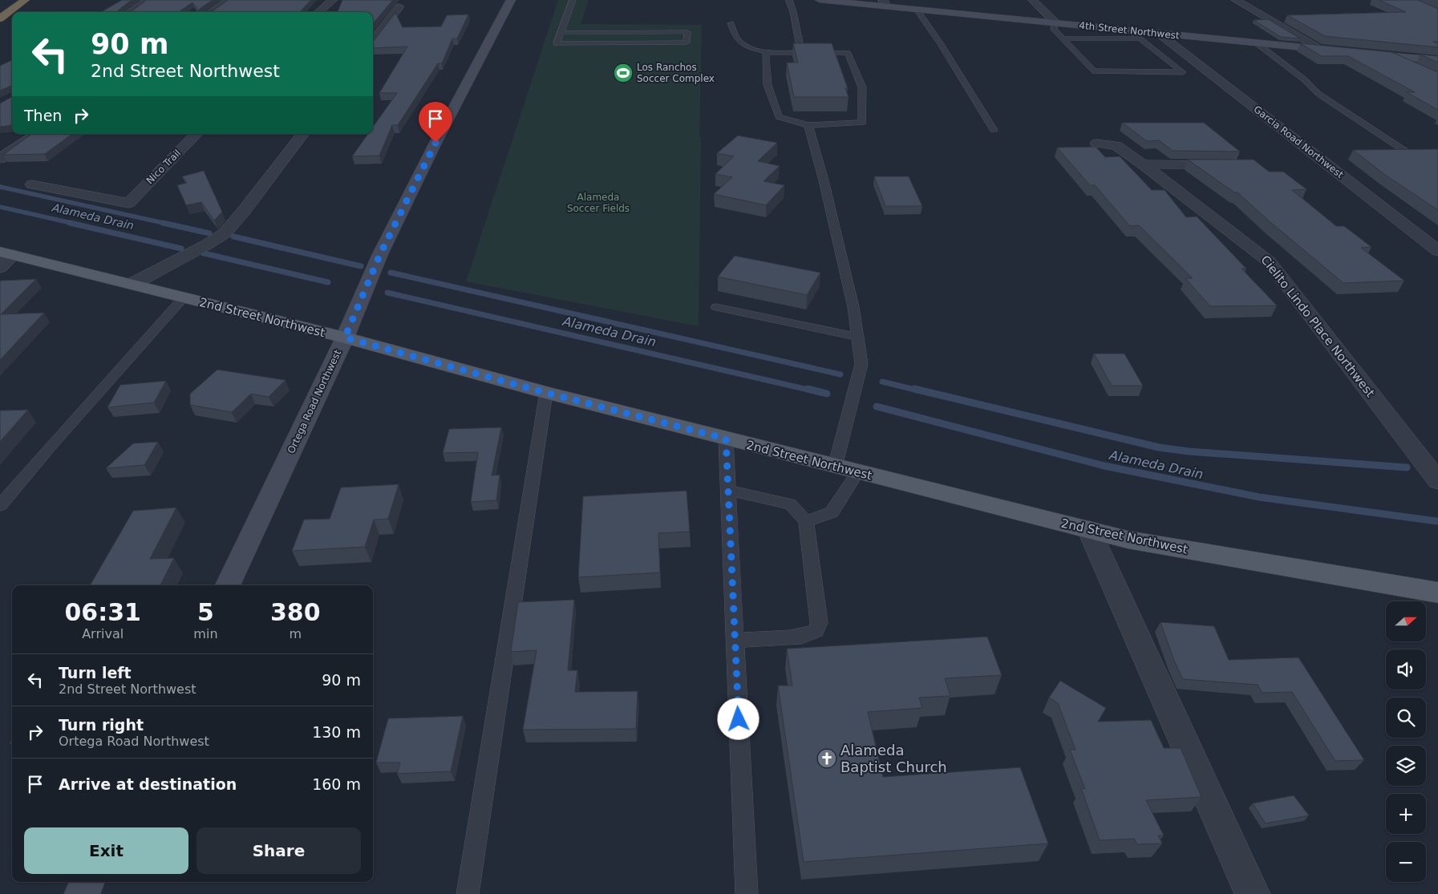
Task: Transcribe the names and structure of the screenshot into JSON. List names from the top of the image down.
{
  "streets": {
    "main road": ["2nd Street Northwest"],
    "street": [
      "4th Street Northwest",
      "Garcia Road Northwest",
      "Nico Trail",
      "Cielito Lindo Place Northwest",
      "Ortega Road Northwest"
    ]
  },
  "crossings": [
    ["4th Street Northwest", "Garcia Road Northwest"],
    ["2nd Street Northwest", "Ortega Road Northwest"]
  ],
  "water": ["Alameda Drain"],
  "parks": ["Alameda Soccer Fields"],
  "places": {
    "sports": ["Los Ranchos Soccer Complex"],
    "church": ["Alameda Baptist Church"]
  },
  "north": "right",
  "page": {
    "turn": ["90 m", "2nd Street Northwest"],
    "then": "Then",
    "eta": [
      "06:31",
      "Arrival",
      "5",
      "min",
      "380",
      "m"
    ],
    "map_buttons": ["+", "−"],
    "list": [
      {
        "name": "Turn left",
        "note": "2nd Street Northwest",
        "value": "90 m"
      },
      {
        "name": "Turn right",
        "note": "Ortega Road Northwest",
        "value": "130 m"
      },
      {
        "name": "Arrive at destination",
        "value": "160 m"
      }
    ],
    "buttons": ["Exit", "Share"]
  }
}
